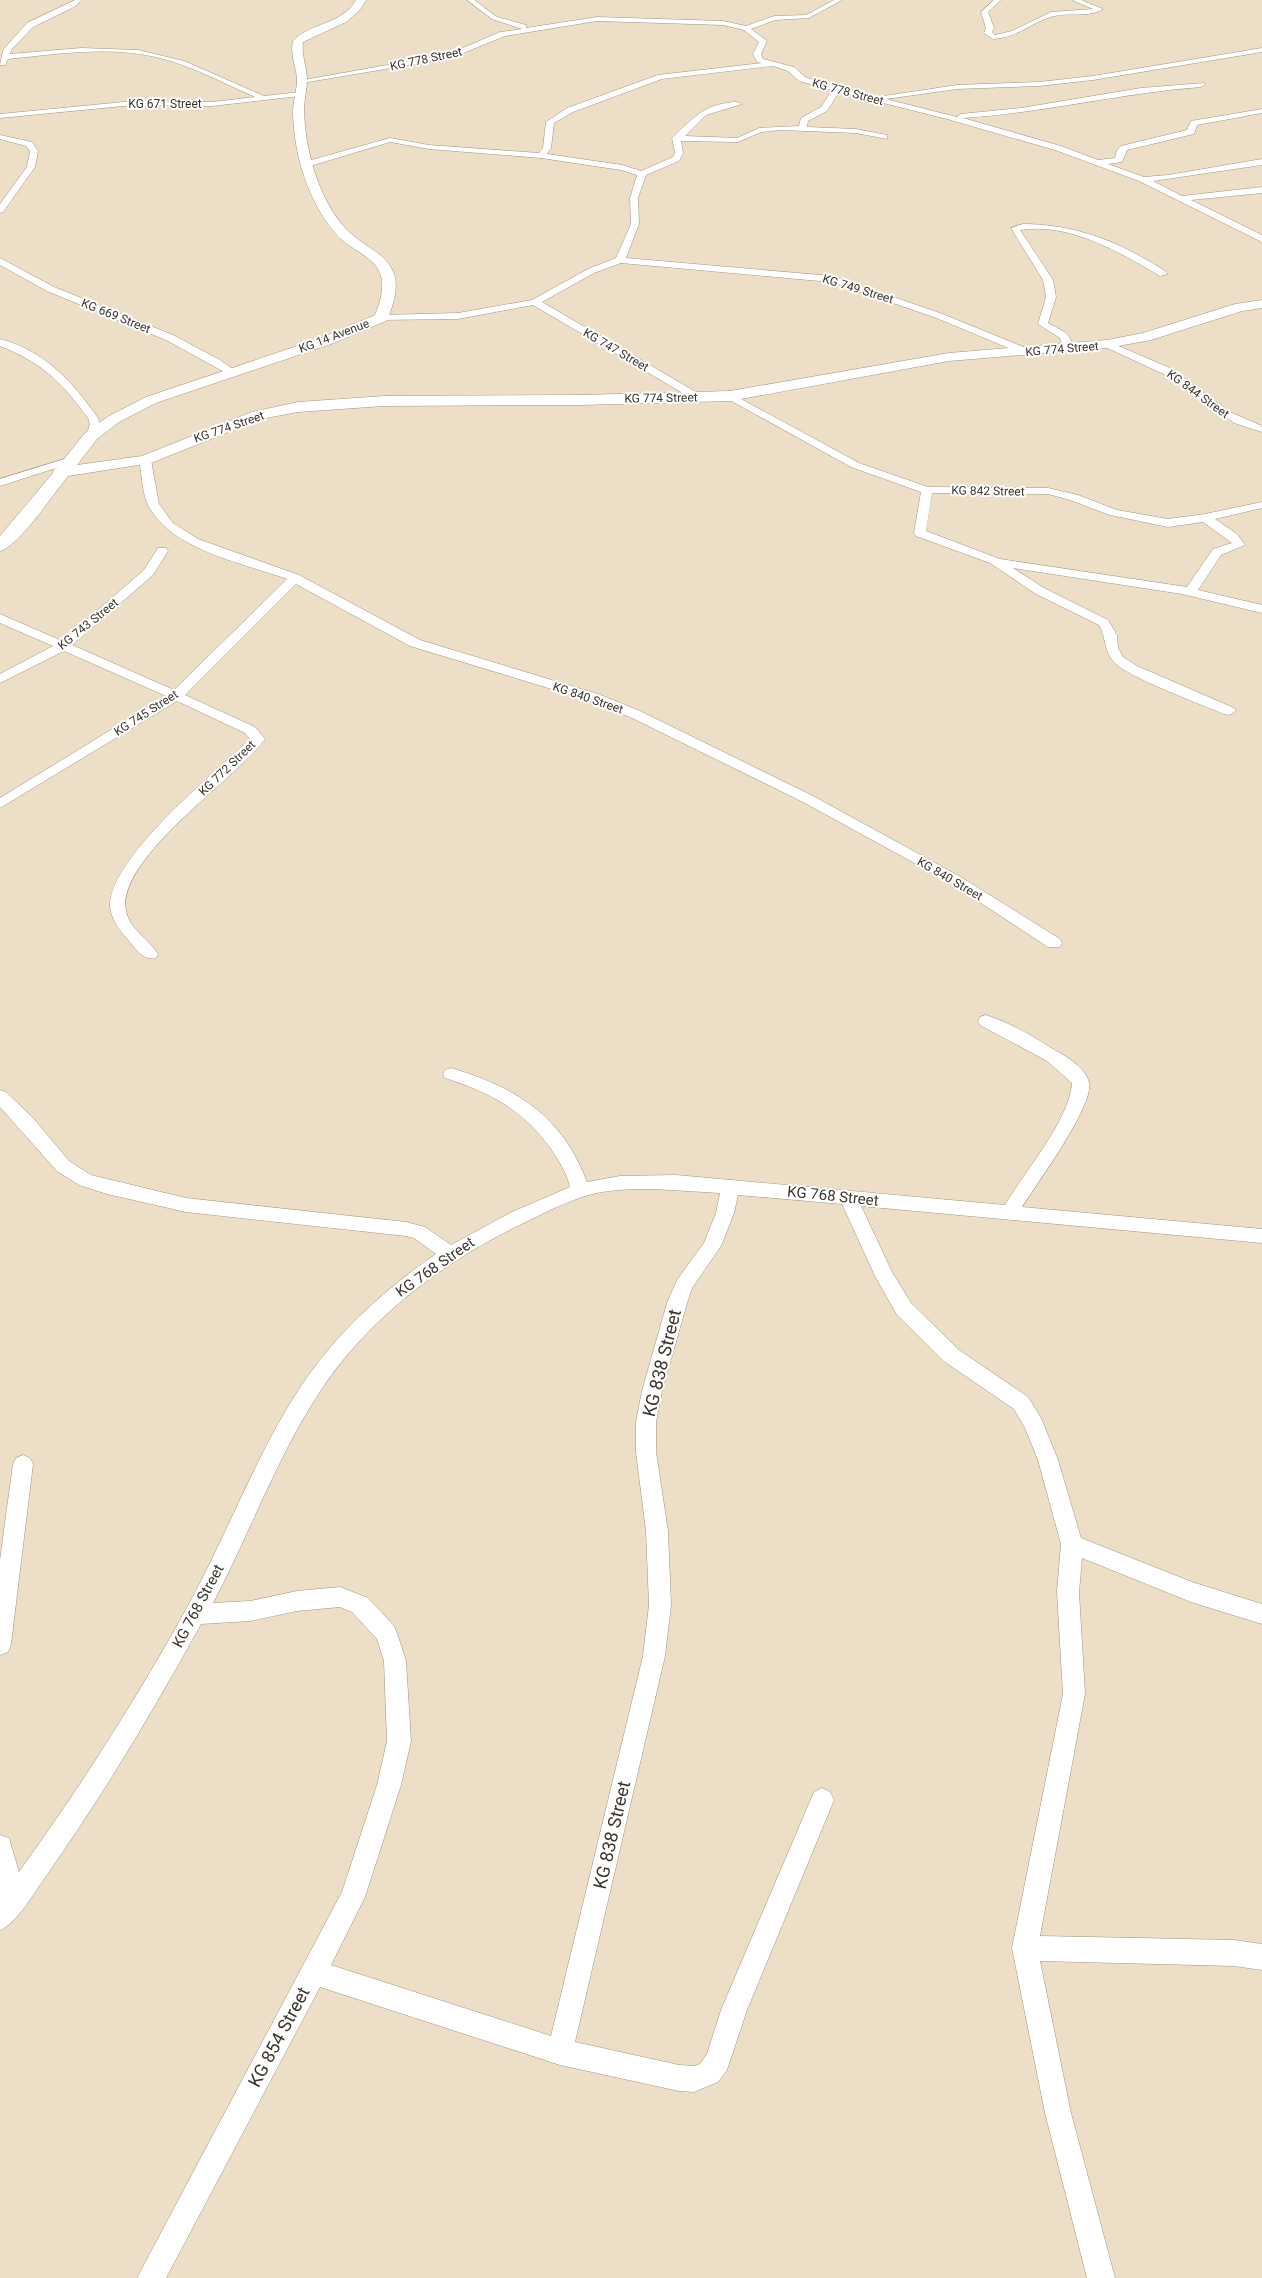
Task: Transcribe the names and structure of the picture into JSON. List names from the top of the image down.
{
  "streets": {
    "main road": ["KG 14 Avenue", "KG 774 Street"],
    "street": [
      "KG 778 Street",
      "KG 671 Street",
      "KG 749 Street",
      "KG 669 Street",
      "KG 747 Street",
      "KG 844 Street",
      "KG 842 Street",
      "KG 743 Street",
      "KG 840 Street",
      "KG 745 Street",
      "KG 772 Street",
      "KG 768 Street",
      "KG 838 Street",
      "KG 854 Street"
    ]
  },
  "crossings": [
    ["KG 778 Street", "KG 671 Street"],
    ["KG 778 Street", "KG 14 Avenue"],
    ["KG 671 Street", "KG 14 Avenue"],
    ["KG 749 Street", "KG 774 Street"],
    ["KG 669 Street", "KG 14 Avenue"],
    ["KG 14 Avenue", "KG 774 Street"],
    ["KG 774 Street", "KG 747 Street"],
    ["KG 774 Street", "KG 844 Street"],
    ["KG 774 Street", "KG 842 Street"],
    ["KG 774 Street", "KG 840 Street"],
    ["KG 743 Street", "KG 772 Street"],
    ["KG 840 Street", "KG 745 Street"],
    ["KG 745 Street", "KG 772 Street"],
    ["KG 768 Street", "KG 838 Street"],
    ["KG 838 Street", "KG 854 Street"]
  ]
}
